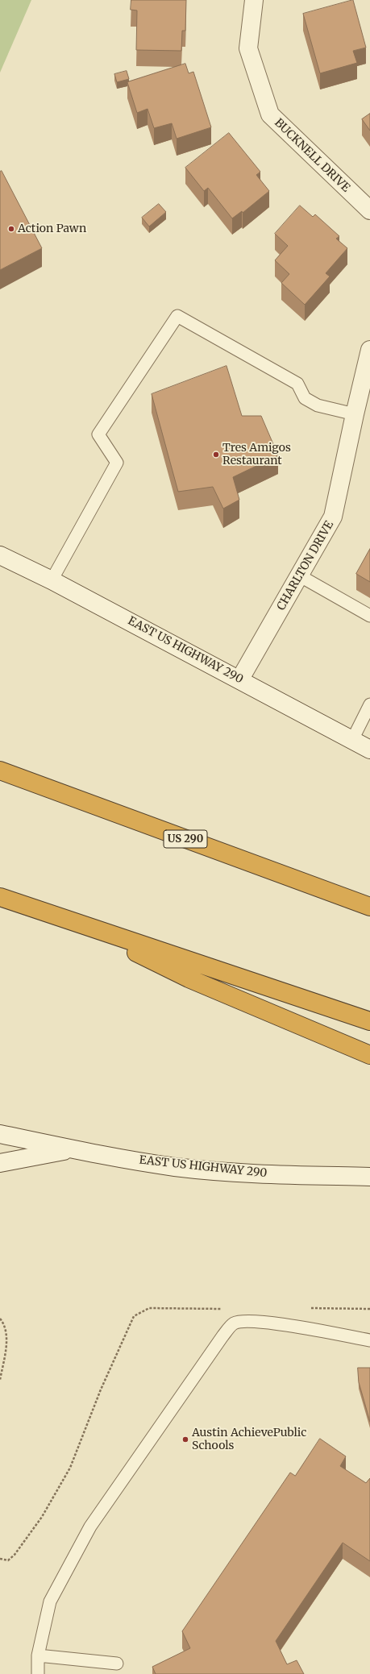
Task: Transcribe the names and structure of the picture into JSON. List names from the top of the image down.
{
  "streets": {
    "highway": ["US 290"],
    "main road": ["BUCKNELL DRIVE", "CHARLTON DRIVE", "EAST US HIGHWAY 290"]
  },
  "crossings": [
    ["CHARLTON DRIVE", "EAST US HIGHWAY 290"]
  ],
  "places": ["Action Pawn", "Tres Amigos Restaurant", "Austin AchievePublic Schools"]
}
